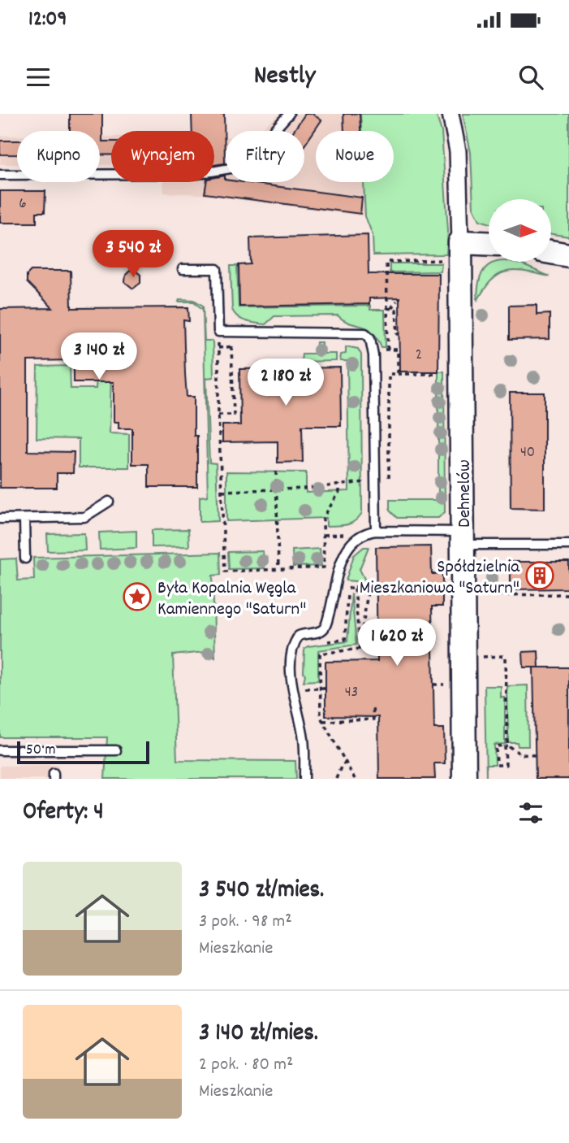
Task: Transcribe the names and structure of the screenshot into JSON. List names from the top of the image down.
{
  "streets": {
    "street": ["Dehnelów"]
  },
  "places": {
    "building": ["Spółdzielnia Mieszkaniowa \"Saturn\""],
    "place": ["Była Kopalnia Węgla Kamiennego \"Saturn\""]
  },
  "house_numbers": [
    "6",
    "2",
    "40",
    "43"
  ],
  "scale_bar": "50 m",
  "north": "right",
  "page": {
    "status": "12:09",
    "header": "Nestly",
    "chip": [
      "Kupno",
      "Wynajem",
      "Filtry",
      "Nowe"
    ],
    "price": [
      "3 540 zł",
      "3 140 zł",
      "2 180 zł",
      "1 620 zł"
    ],
    "scale": "50 m",
    "heading": "Oferty: 4",
    "list": [
      {
        "name": "3 540 zł/mies.",
        "note": "3 pok. · 98 m² · Mieszkanie"
      },
      {
        "name": "3 140 zł/mies.",
        "note": "2 pok. · 80 m² · Mieszkanie"
      }
    ]
  }
}
